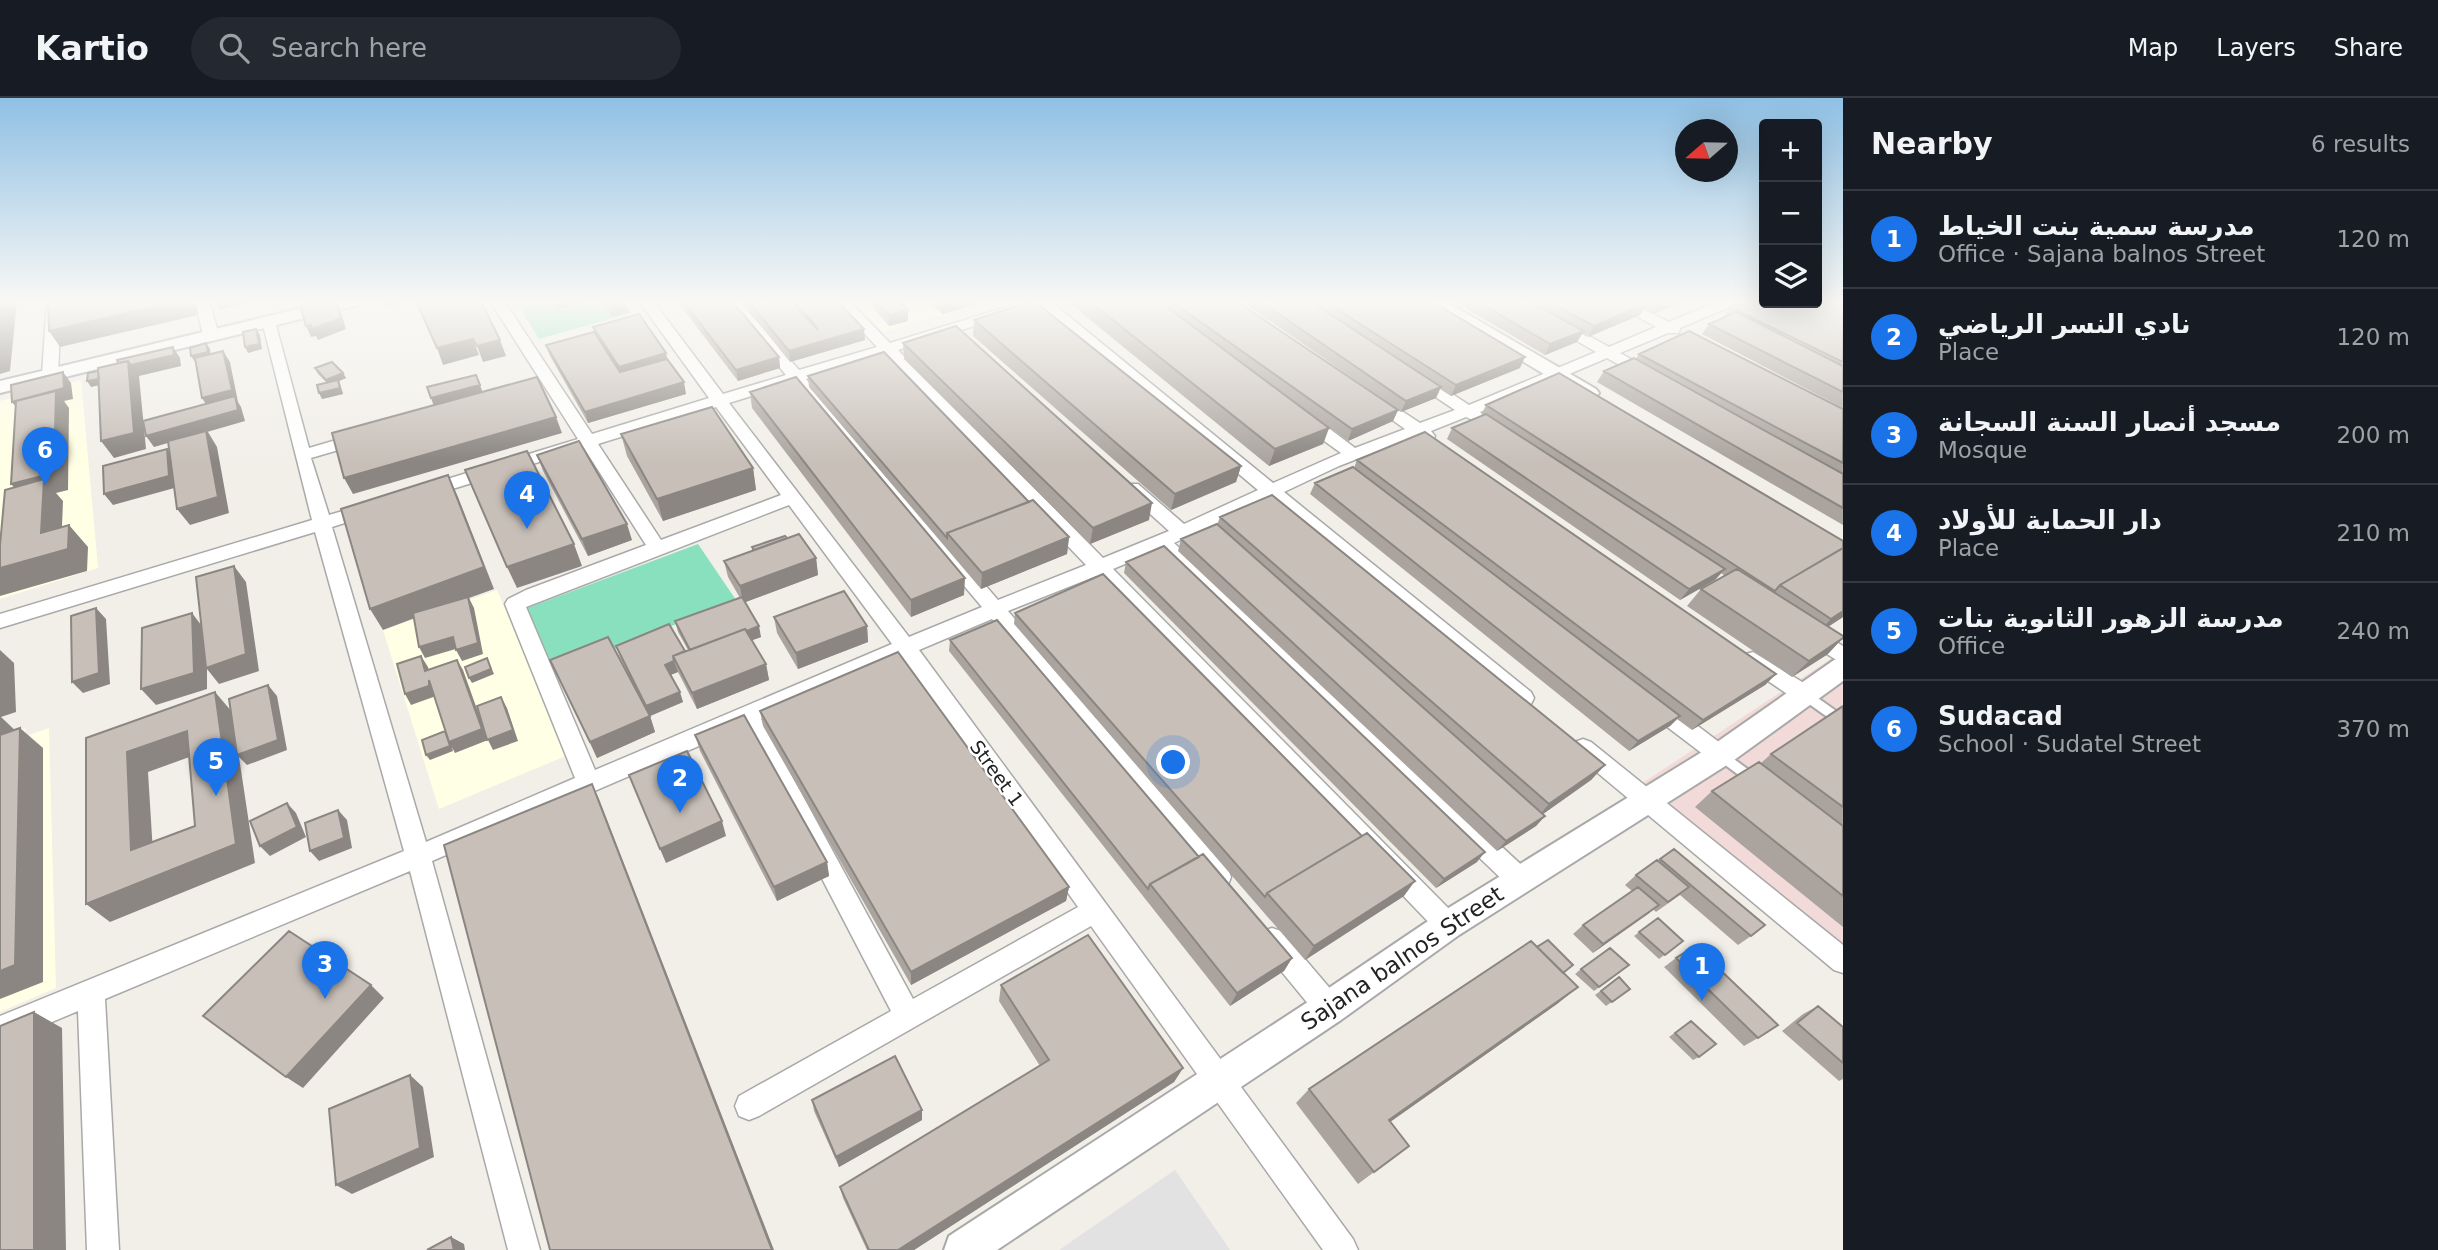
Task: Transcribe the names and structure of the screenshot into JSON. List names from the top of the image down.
{
  "streets": {
    "street": ["Street 1", "Sajana balnos Street"]
  },
  "crossings": [
    ["Street 1", "Sajana balnos Street"]
  ],
  "north": "left",
  "page": {
    "header": "Kartio",
    "search": "Search here",
    "nav": ["Map", "Layers", "Share"],
    "heading": ["Nearby", "6 results"],
    "map_buttons": ["+", "−"],
    "list": [
      {
        "mark": "1",
        "name": "مدرسة سمية بنت الخياط",
        "note": "Office · Sajana balnos Street",
        "value": "120 m"
      },
      {
        "mark": "2",
        "name": "نادي النسر الرياضي",
        "note": "Place",
        "value": "120 m"
      },
      {
        "mark": "3",
        "name": "مسجد أنصار السنة السجانة",
        "note": "Mosque",
        "value": "200 m"
      },
      {
        "mark": "4",
        "name": "دار الحماية للأولاد",
        "note": "Place",
        "value": "210 m"
      },
      {
        "mark": "5",
        "name": "مدرسة الزهور الثانوية بنات",
        "note": "Office",
        "value": "240 m"
      },
      {
        "mark": "6",
        "name": "Sudacad",
        "note": "School · Sudatel Street",
        "value": "370 m"
      }
    ],
    "pins": [
      "6",
      "4",
      "5",
      "2",
      "3",
      "1"
    ]
  }
}
